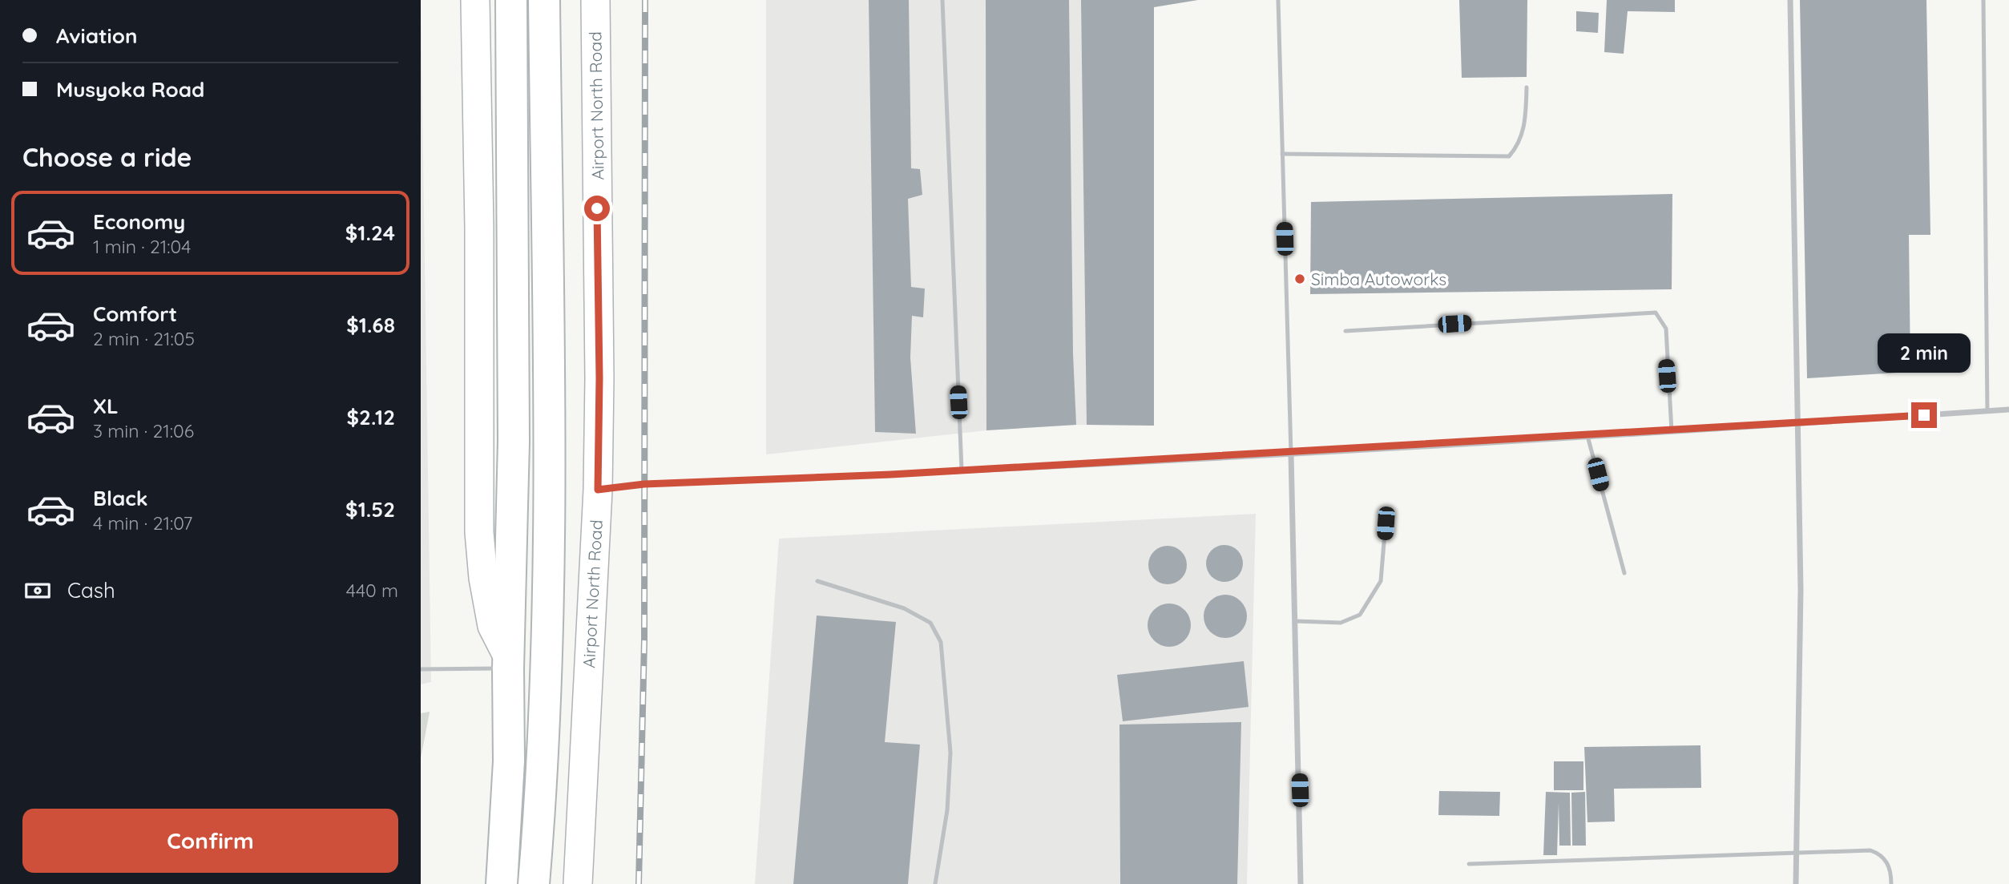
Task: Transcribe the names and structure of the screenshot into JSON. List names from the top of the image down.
{
  "streets": {
    "main road": ["Airport North Road"]
  },
  "places": ["Simba Autoworks"],
  "page": {
    "banner": ["Aviation", "Musyoka Road"],
    "heading": "Choose a ride",
    "list": [
      {
        "name": "Economy",
        "note": "1 min · 21:04",
        "value": "$1.24"
      },
      {
        "name": "Comfort",
        "note": "2 min · 21:05",
        "value": "$1.68"
      },
      {
        "name": "XL",
        "note": "3 min · 21:06",
        "value": "$2.12"
      },
      {
        "name": "Black",
        "note": "4 min · 21:07",
        "value": "$1.52"
      }
    ],
    "bubble": "2 min",
    "pay": ["Cash", "440 m"],
    "buttons": "Confirm"
  }
}
